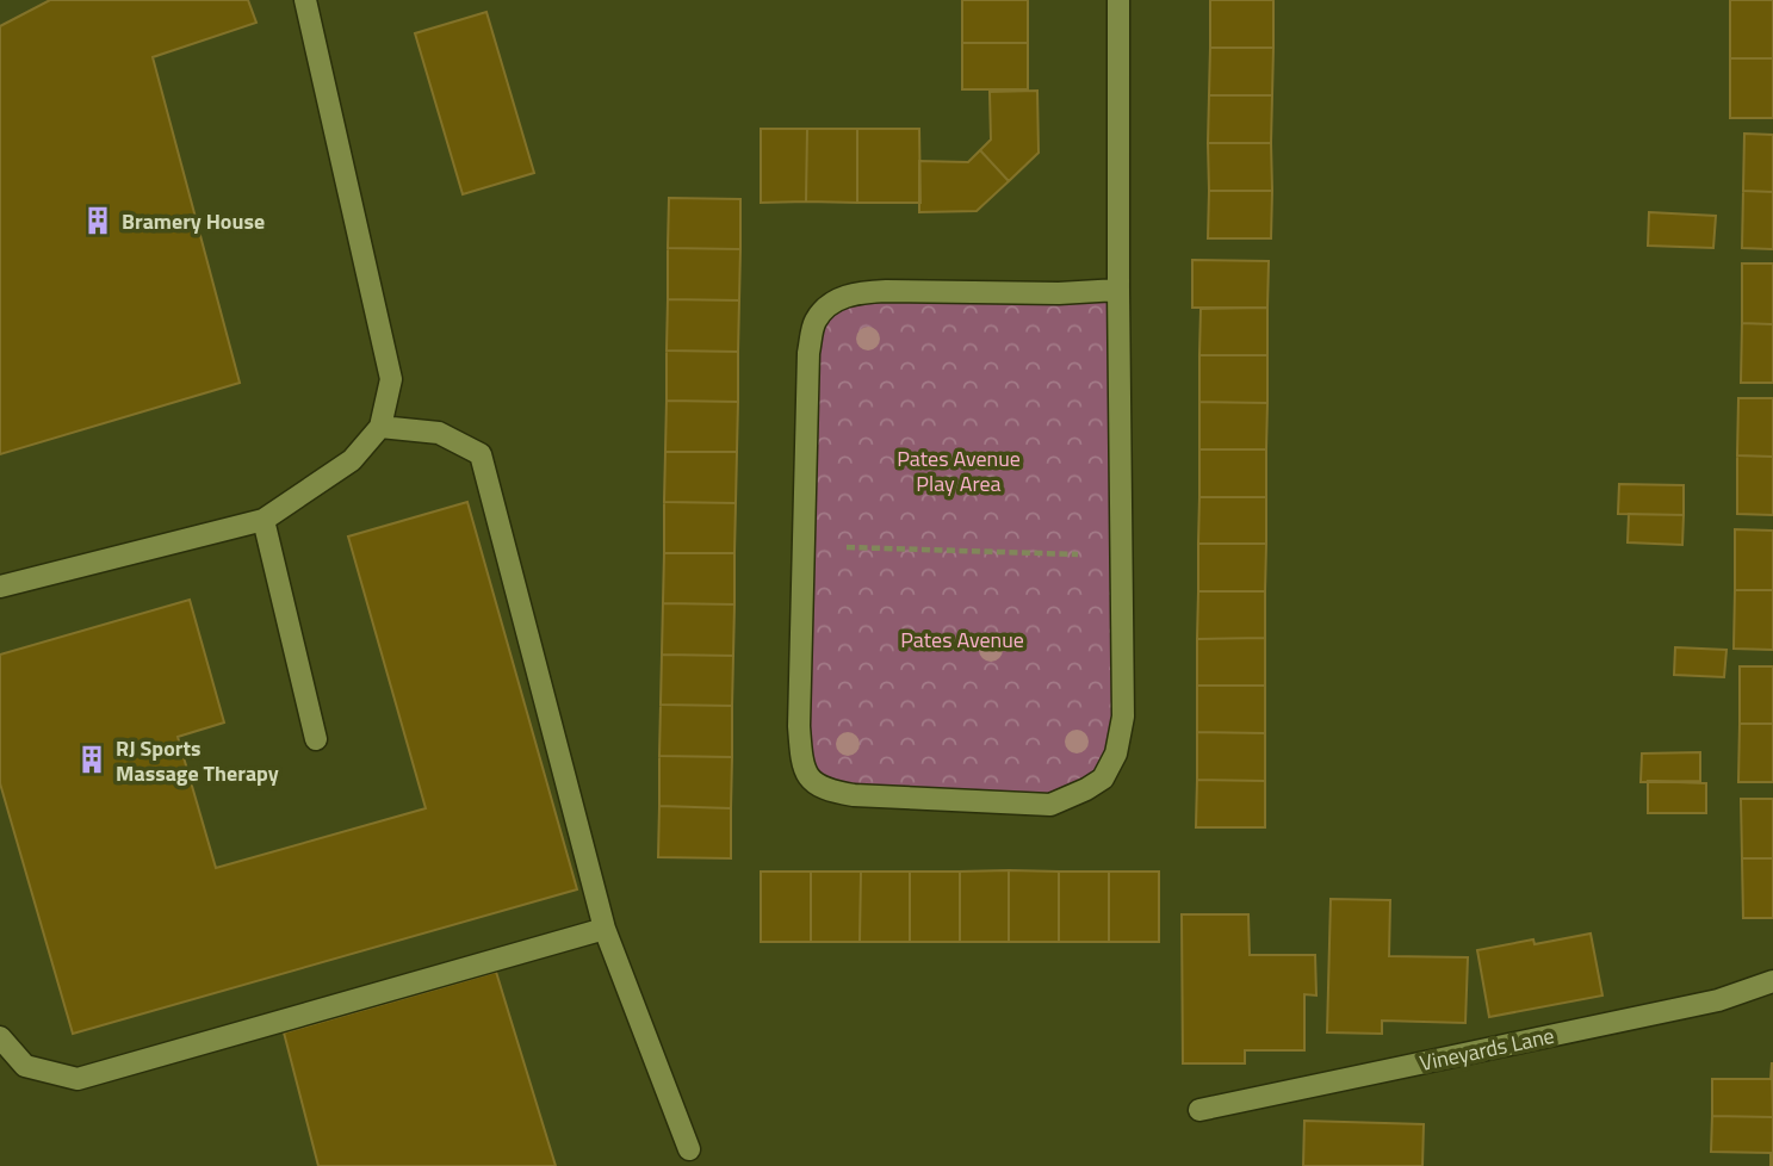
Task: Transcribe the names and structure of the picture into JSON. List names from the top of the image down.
{
  "streets": {
    "street": ["Vineyards Lane"]
  },
  "parks": ["Pates Avenue Play Area", "Pates Avenue"],
  "places": {
    "building": ["Bramery House", "RJ Sports Massage Therapy"]
  }
}
